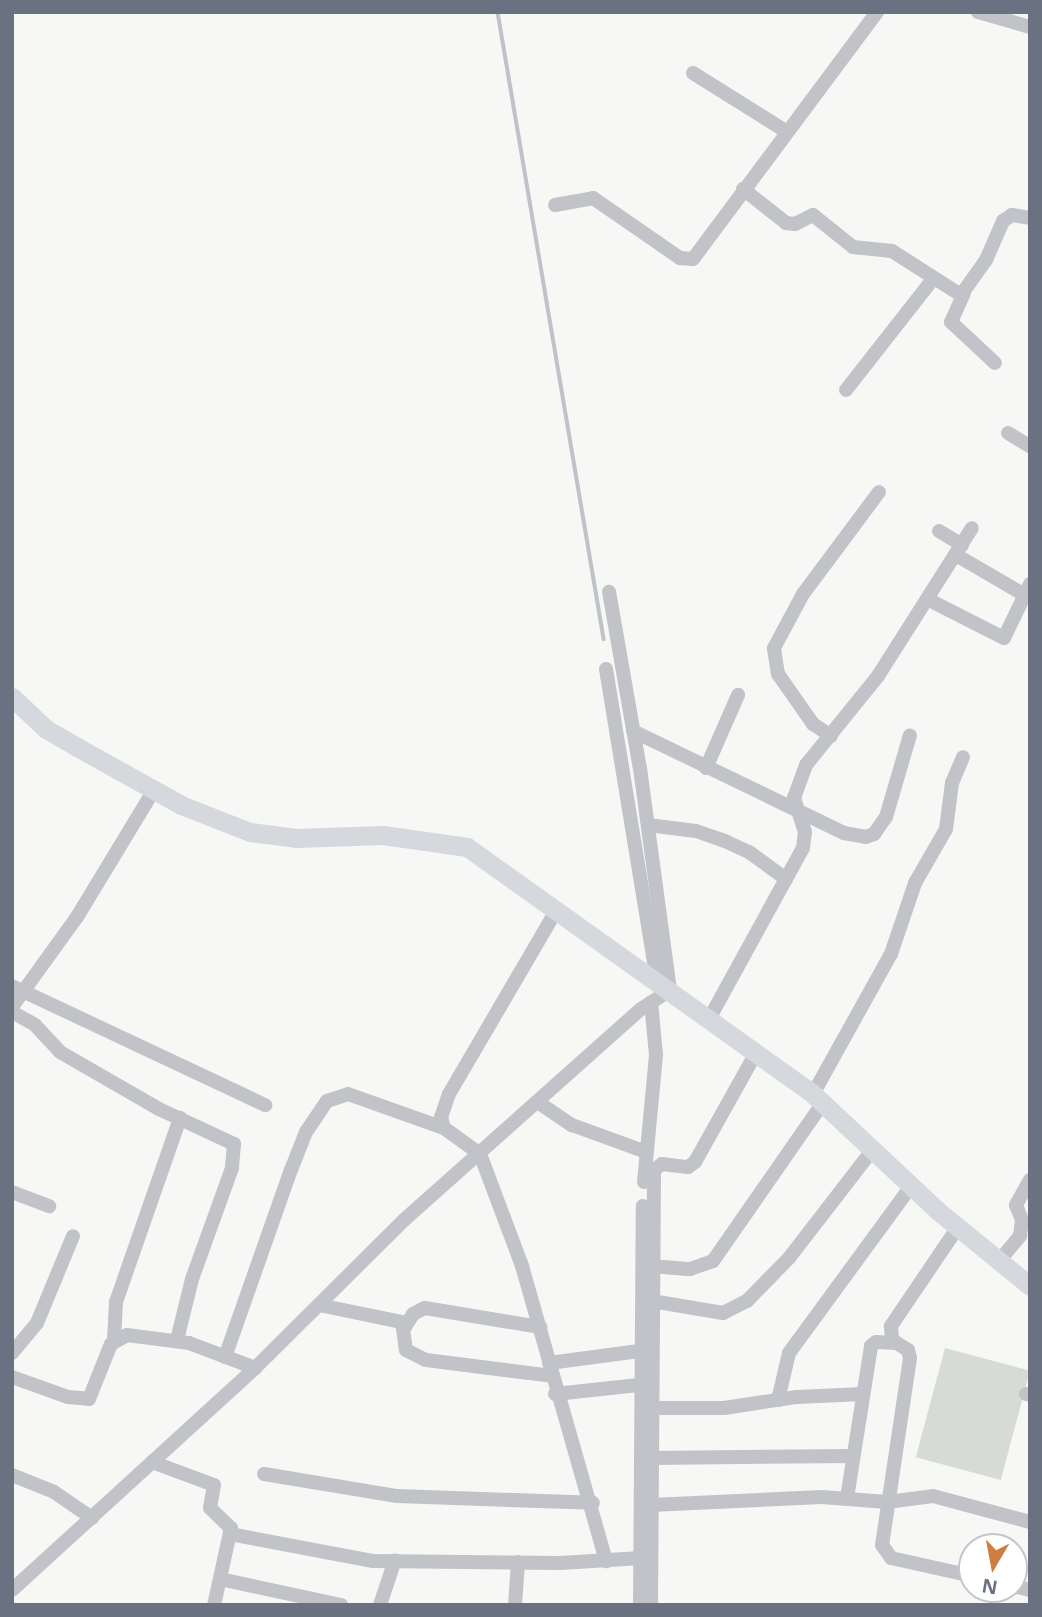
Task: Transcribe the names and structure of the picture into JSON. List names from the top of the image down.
{
  "north": "bottom"
}
